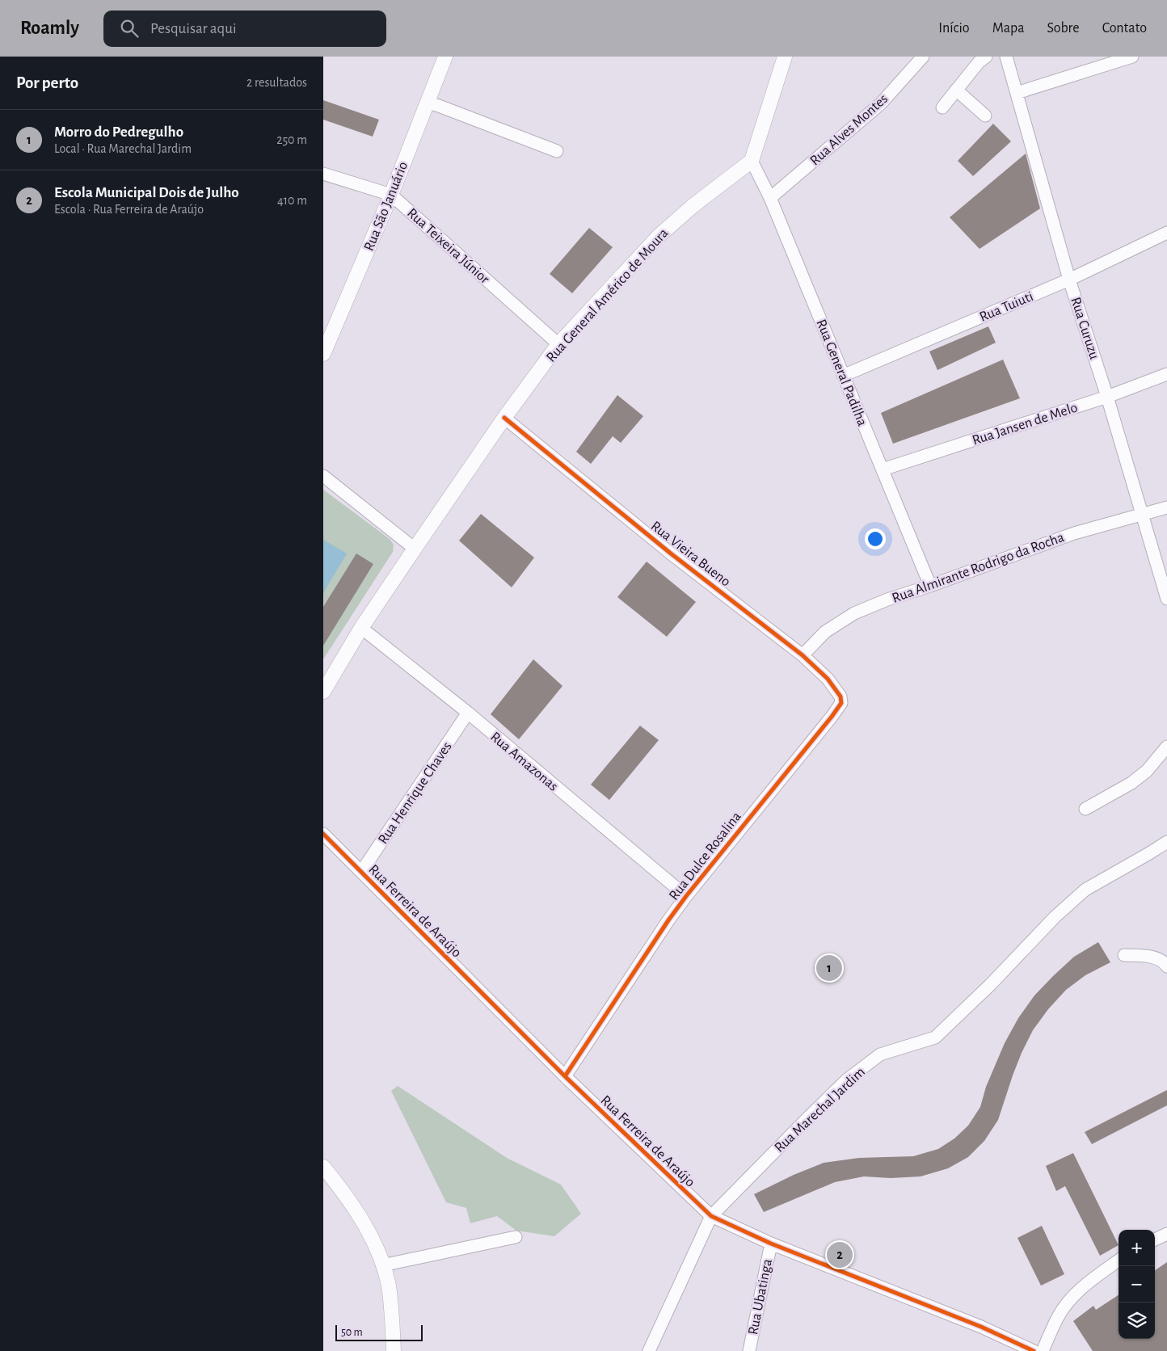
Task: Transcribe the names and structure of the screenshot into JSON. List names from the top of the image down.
{
  "streets": {
    "street": [
      "Rua Alves Montes",
      "Rua São Januário",
      "Rua Teixeira Júnior",
      "Rua General Américo de Moura",
      "Rua Tuiuti",
      "Rua Curuzu",
      "Rua General Padilha",
      "Rua Jansen de Melo",
      "Rua Vieira Bueno",
      "Rua Almirante Rodrigo da Rocha",
      "Rua Amazonas",
      "Rua Henrique Chaves",
      "Rua Dulce Rosalina",
      "Rua Ferreira de Araújo",
      "Rua Marechal Jardim",
      "Rua Ubatinga"
    ]
  },
  "crossings": [
    ["Rua Alves Montes", "Rua General Padilha"],
    ["Rua São Januário", "Rua Teixeira Júnior"],
    ["Rua Teixeira Júnior", "Rua General Américo de Moura"],
    ["Rua General Américo de Moura", "Rua General Padilha"],
    ["Rua General Américo de Moura", "Rua Vieira Bueno"],
    ["Rua General Américo de Moura", "Rua Amazonas"],
    ["Rua Tuiuti", "Rua Curuzu"],
    ["Rua Tuiuti", "Rua General Padilha"],
    ["Rua Curuzu", "Rua Jansen de Melo"],
    ["Rua Curuzu", "Rua Almirante Rodrigo da Rocha"],
    ["Rua General Padilha", "Rua Jansen de Melo"],
    ["Rua General Padilha", "Rua Almirante Rodrigo da Rocha"],
    ["Rua Vieira Bueno", "Rua Almirante Rodrigo da Rocha"],
    ["Rua Vieira Bueno", "Rua Dulce Rosalina"],
    ["Rua Amazonas", "Rua Henrique Chaves"],
    ["Rua Amazonas", "Rua Dulce Rosalina"],
    ["Rua Henrique Chaves", "Rua Ferreira de Araújo"],
    ["Rua Dulce Rosalina", "Rua Ferreira de Araújo"],
    ["Rua Ferreira de Araújo", "Rua Marechal Jardim"],
    ["Rua Ferreira de Araújo", "Rua Ubatinga"]
  ],
  "scale_bar": "50 m",
  "page": {
    "header": "Roamly",
    "search": "Pesquisar aqui",
    "nav": [
      "Início",
      "Mapa",
      "Sobre",
      "Contato"
    ],
    "heading": ["Por perto", "2 resultados"],
    "list": [
      {
        "mark": "1",
        "name": "Morro do Pedregulho",
        "note": "Local · Rua Marechal Jardim",
        "value": "250 m"
      },
      {
        "mark": "2",
        "name": "Escola Municipal Dois de Julho",
        "note": "Escola · Rua Ferreira de Araújo",
        "value": "410 m"
      }
    ],
    "pins": ["1", "2"],
    "map_buttons": ["+", "−"],
    "scale": "50 m"
  }
}
